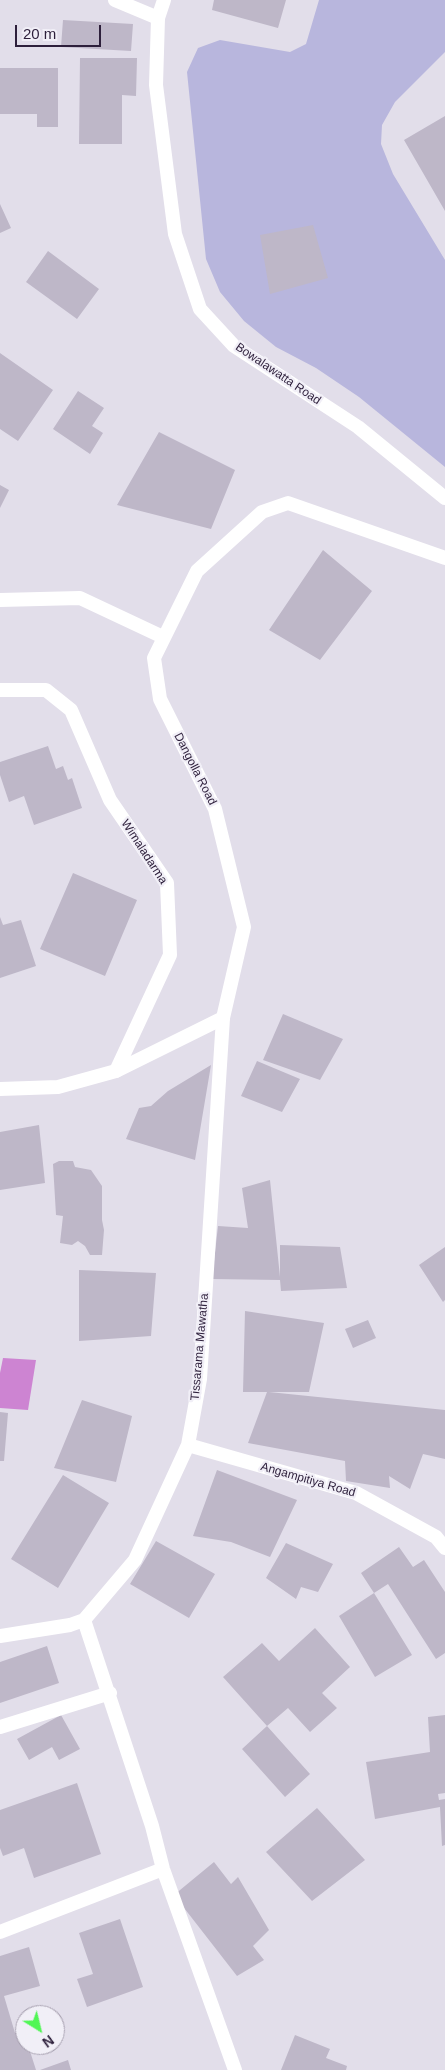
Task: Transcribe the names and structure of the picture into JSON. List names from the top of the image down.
{
  "streets": {
    "street": [
      "Bowalawatta Road",
      "Dangolla Road",
      "Wimaladarma",
      "Tissarama Mawatha",
      "Angampitiya Road"
    ]
  },
  "crossings": [
    ["Dangolla Road", "Tissarama Mawatha"],
    ["Tissarama Mawatha", "Angampitiya Road"]
  ],
  "scale_bar": "20 m",
  "north": "bottom right"
}
